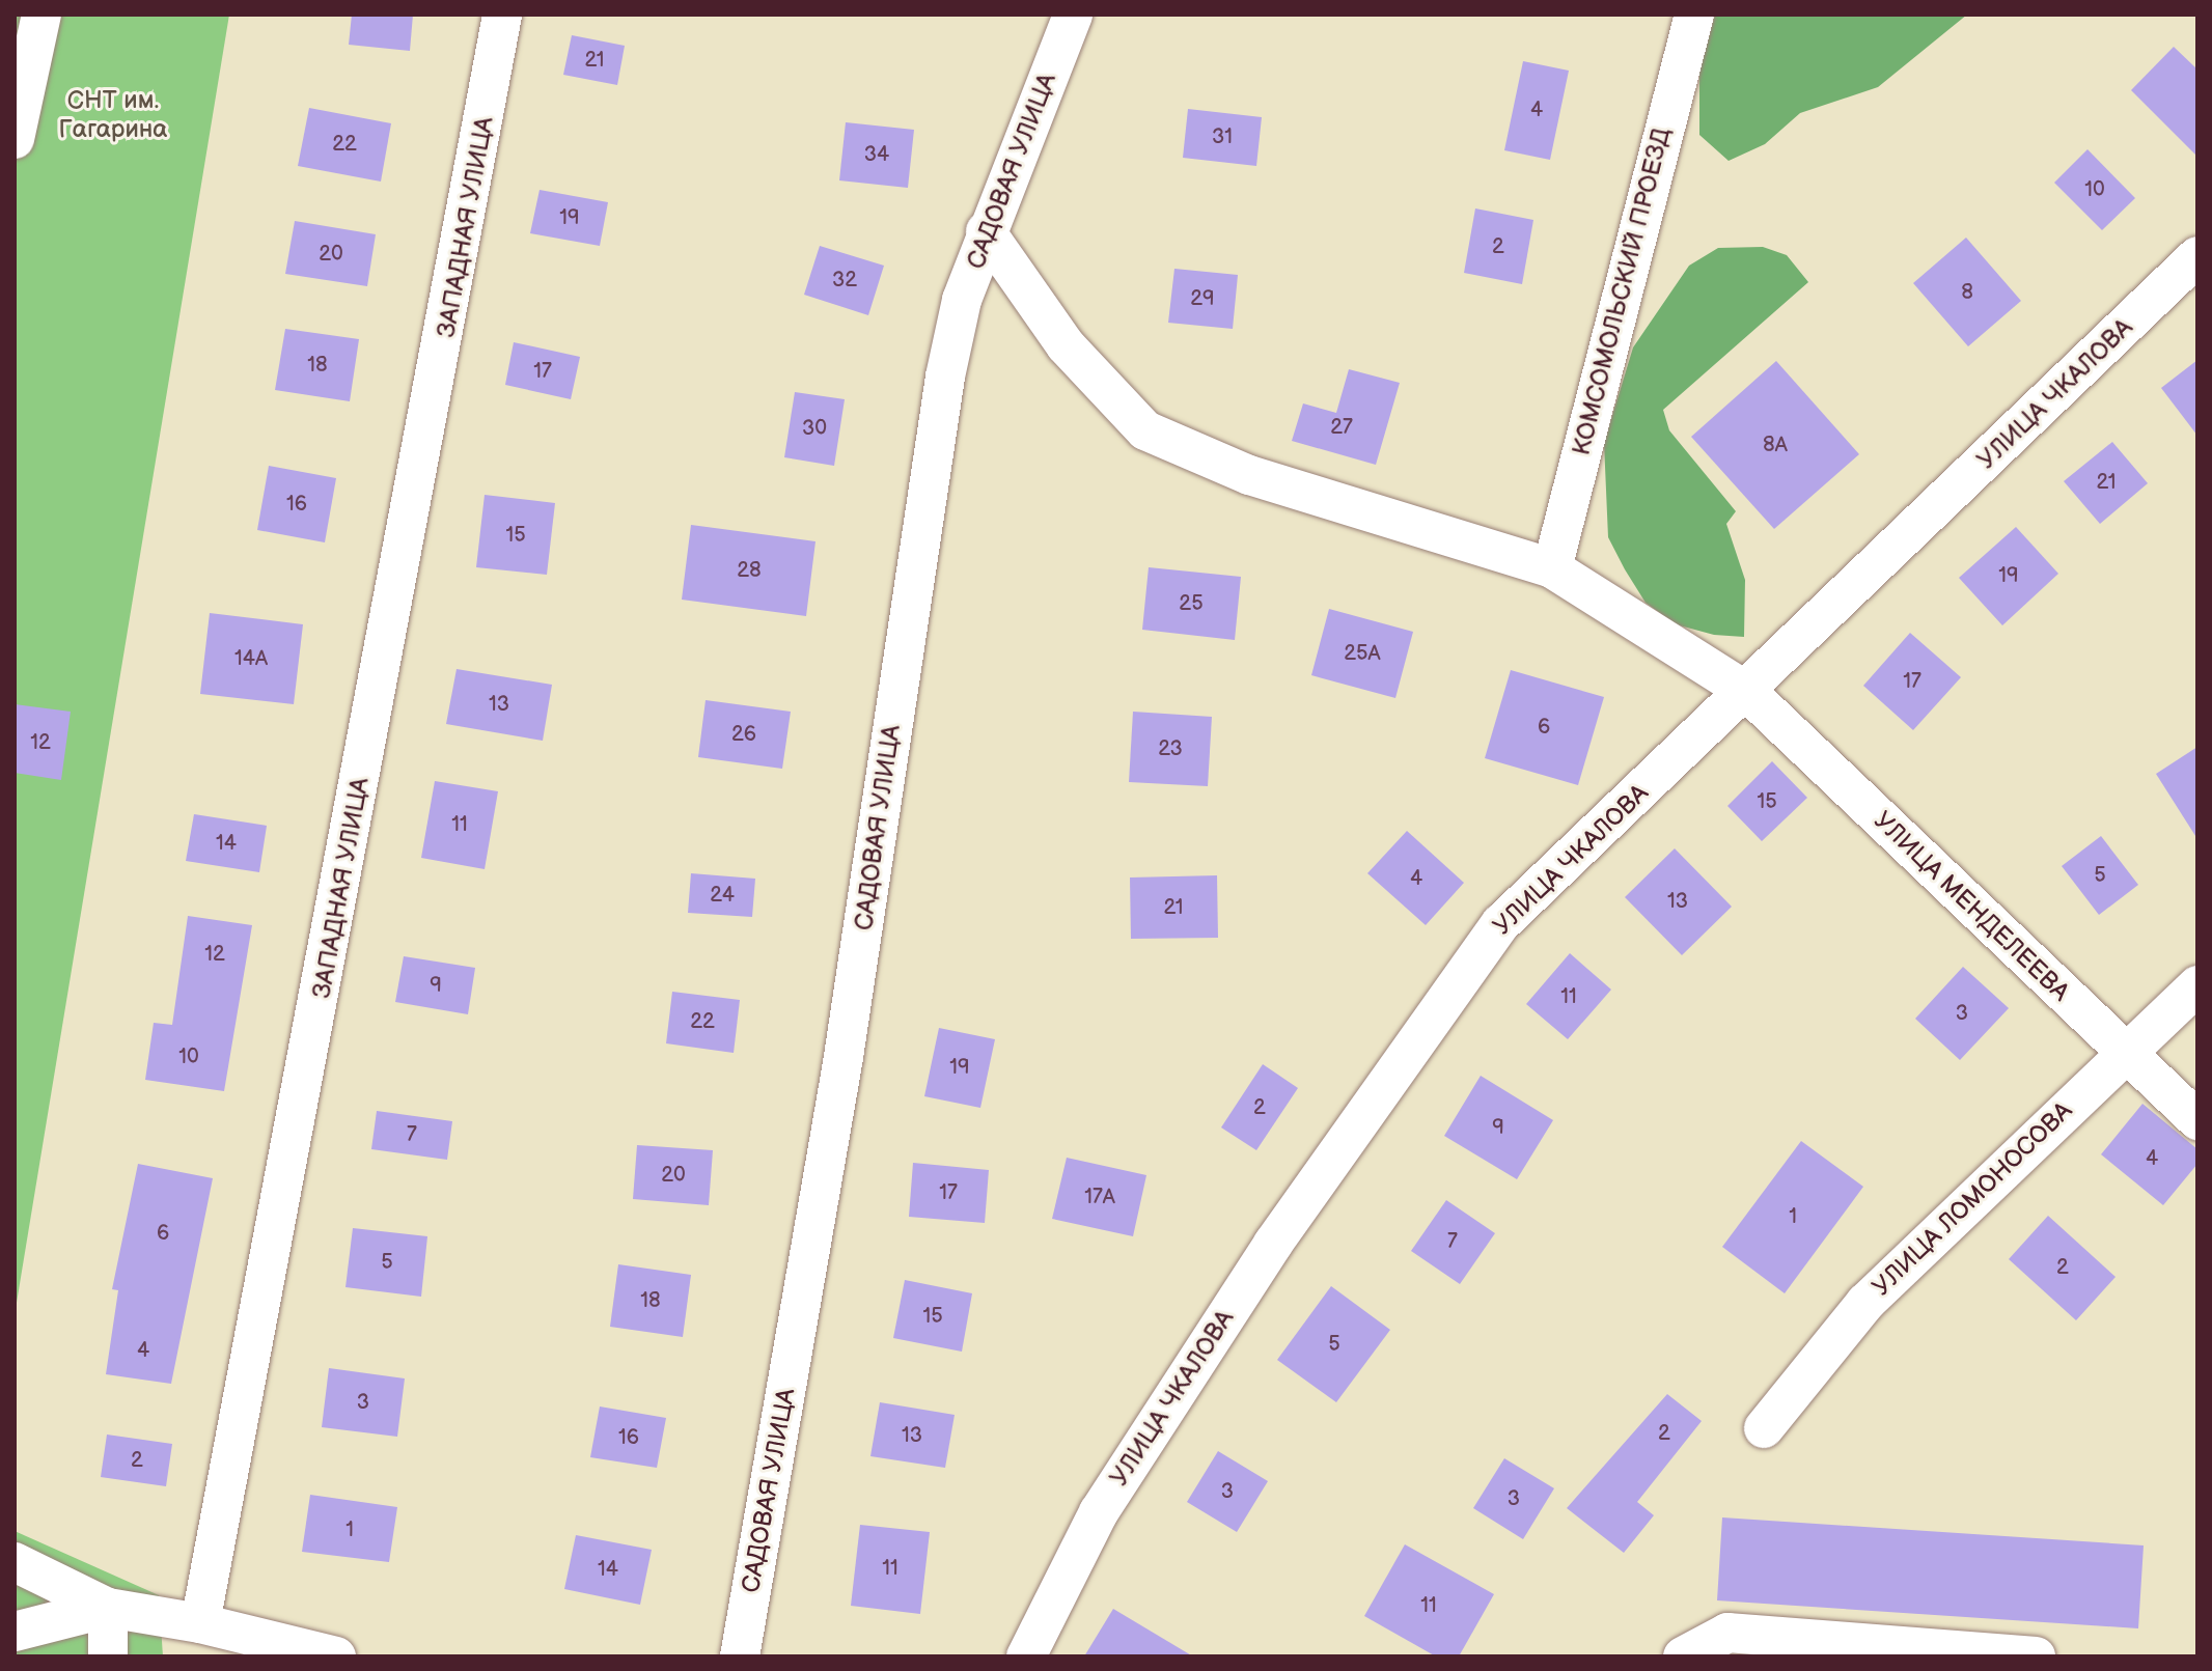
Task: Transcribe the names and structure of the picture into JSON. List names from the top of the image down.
{
  "streets": {
    "street": [
      "САДОВАЯ УЛИЦА",
      "ЗАПАДНАЯ УЛИЦА",
      "КОМСОМОЛЬСКИЙ ПРОЕЗД",
      "УЛИЦА ЧКАЛОВА",
      "УЛИЦА МЕНДЕЛЕЕВА",
      "УЛИЦА ЛОМОНОСОВА"
    ]
  },
  "crossings": [
    ["САДОВАЯ УЛИЦА", "УЛИЦА МЕНДЕЛЕЕВА"],
    ["КОМСОМОЛЬСКИЙ ПРОЕЗД", "УЛИЦА МЕНДЕЛЕЕВА"],
    ["УЛИЦА ЧКАЛОВА", "УЛИЦА МЕНДЕЛЕЕВА"],
    ["УЛИЦА МЕНДЕЛЕЕВА", "УЛИЦА ЛОМОНОСОВА"]
  ],
  "parks": ["СНТ им. Гагарина"],
  "house_numbers": [
    "21",
    "4",
    "31",
    "22",
    "34",
    "10",
    "19",
    "2",
    "20",
    "32",
    "8",
    "29",
    "18",
    "17",
    "27",
    "30",
    "8А",
    "21",
    "16",
    "15",
    "28",
    "19",
    "25",
    "25А",
    "14А",
    "17",
    "13",
    "6",
    "26",
    "12",
    "23",
    "15",
    "11",
    "14",
    "5",
    "4",
    "24",
    "13",
    "21",
    "12",
    "9",
    "11",
    "3",
    "22",
    "10",
    "19",
    "2",
    "9",
    "7",
    "4",
    "20",
    "17",
    "17А",
    "1",
    "6",
    "7",
    "5",
    "2",
    "18",
    "15",
    "5",
    "4",
    "3",
    "2",
    "13",
    "16",
    "2",
    "3",
    "3",
    "1",
    "11",
    "14",
    "11"
  ]
}
